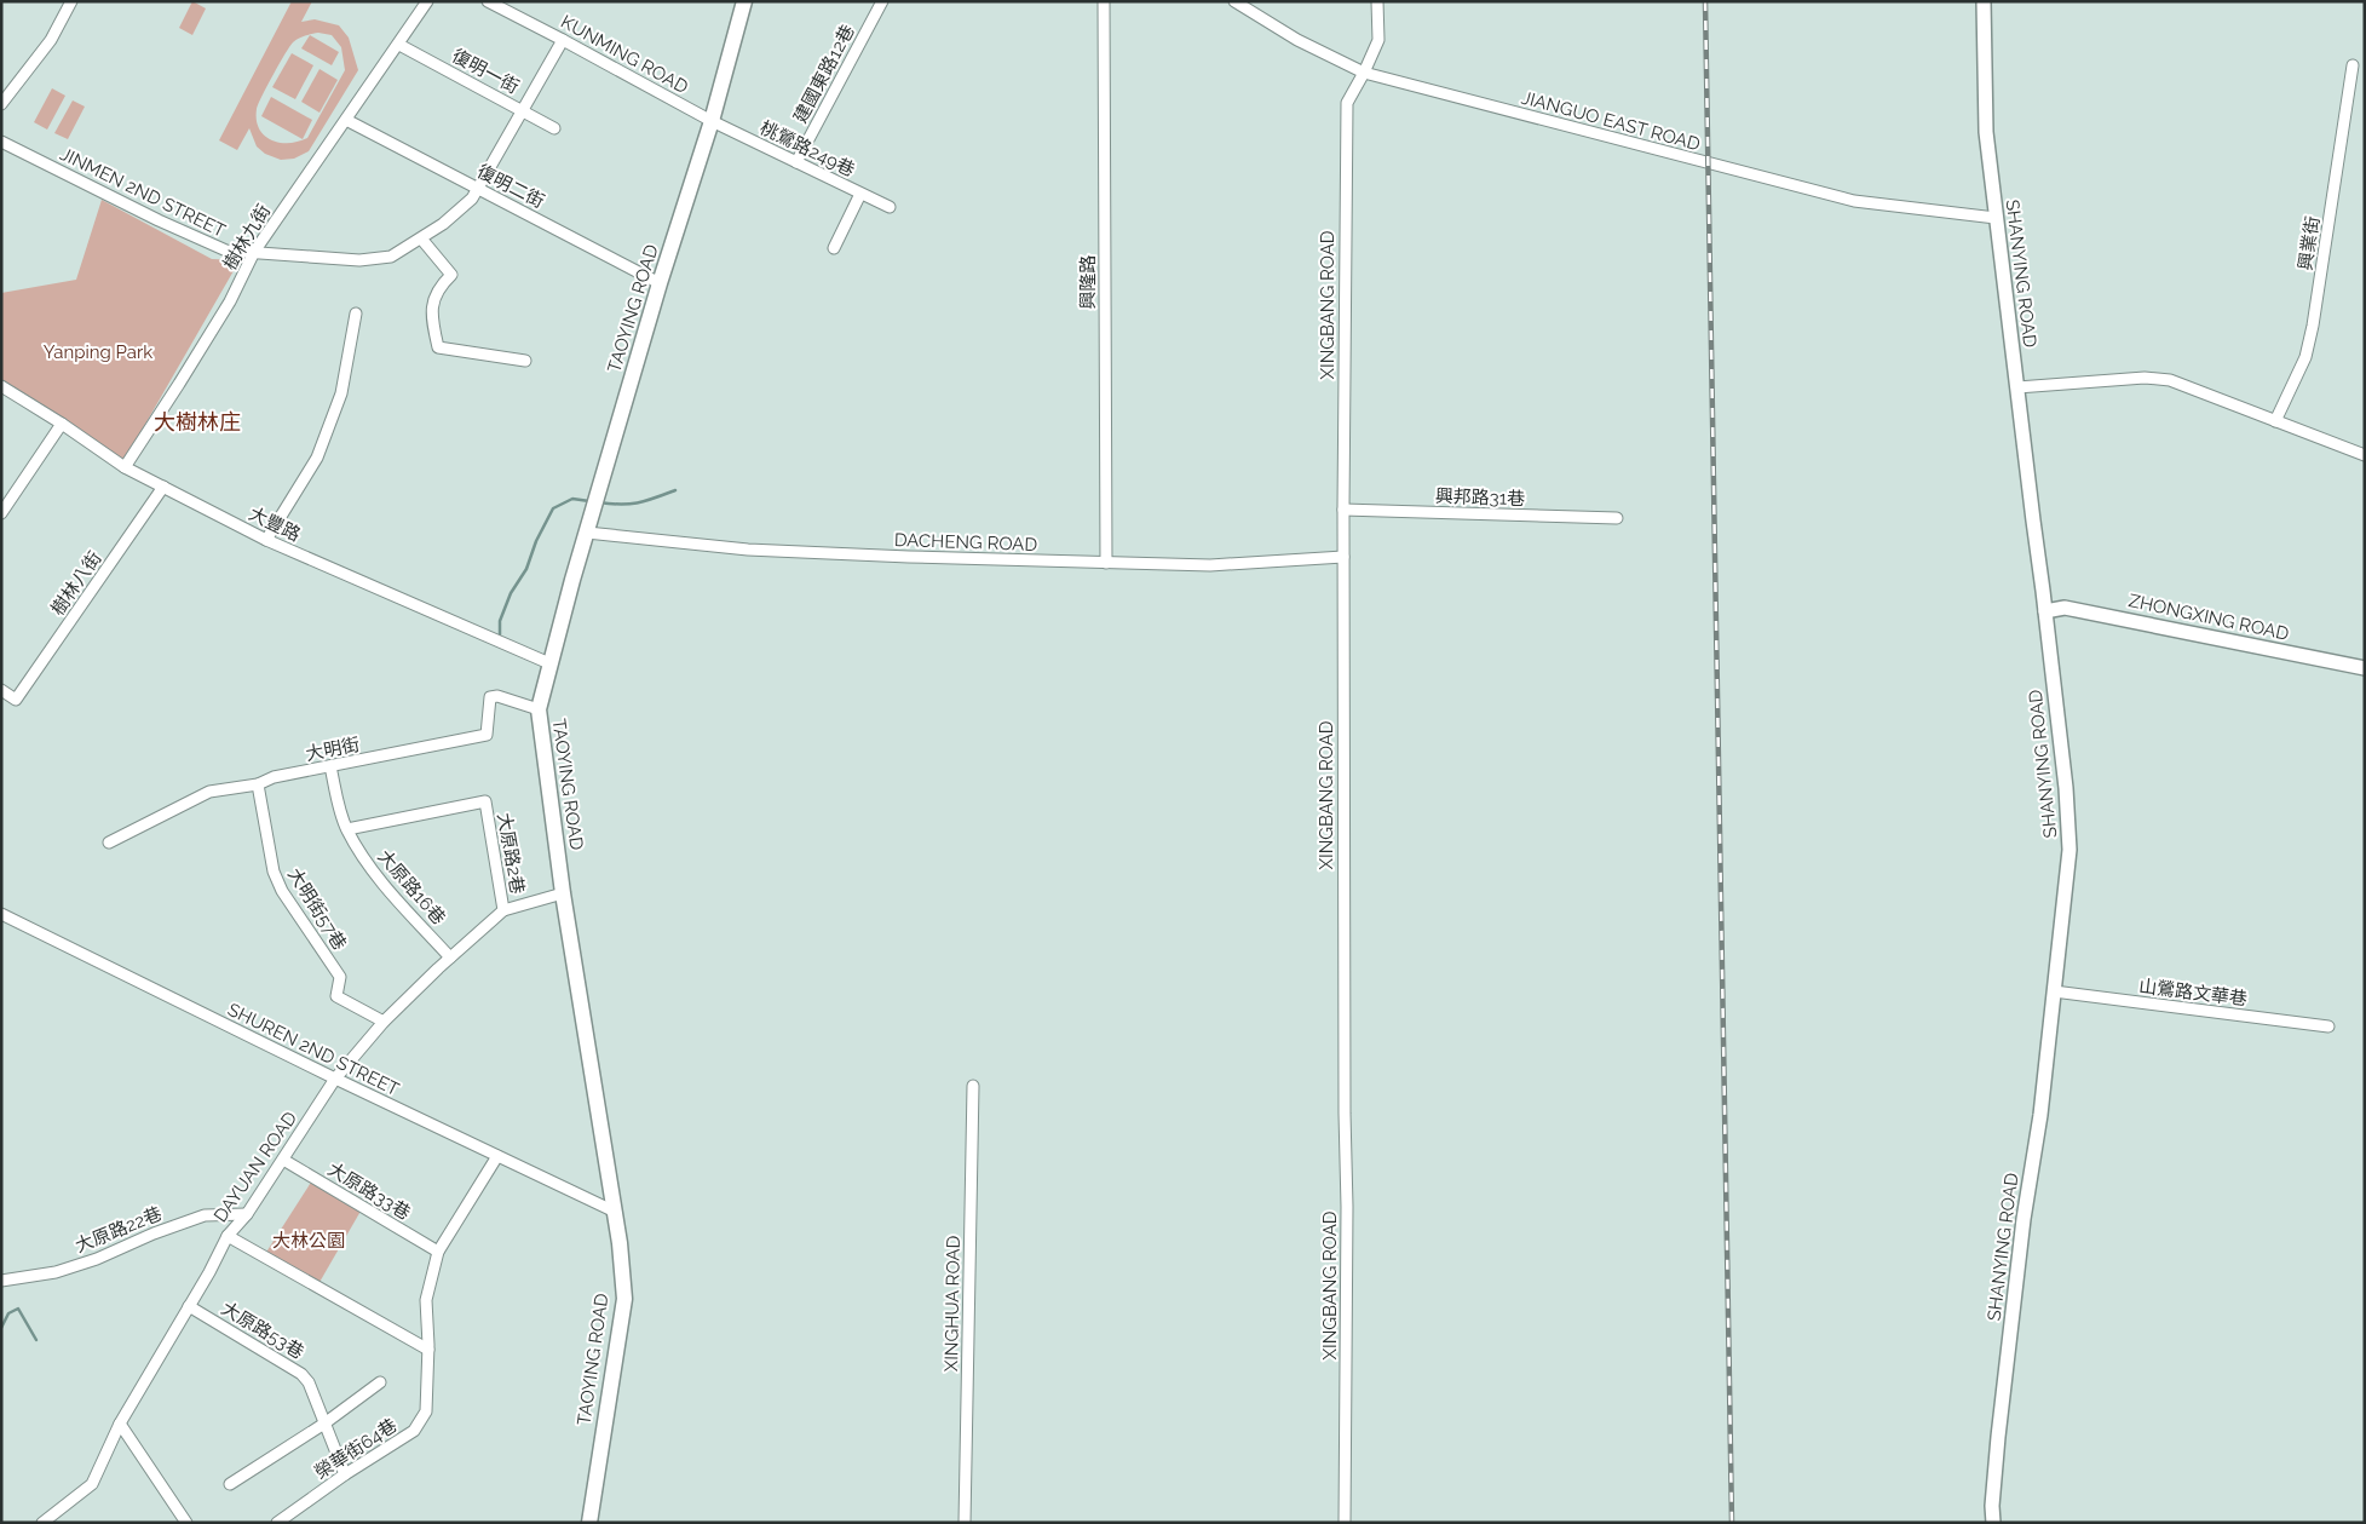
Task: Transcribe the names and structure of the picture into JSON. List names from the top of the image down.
{
  "streets": {
    "main road": ["TAOYING ROAD"],
    "street": [
      "KUNMING ROAD",
      "復明一街",
      "建國東路12巷",
      "JIANGUO EAST ROAD",
      "桃鶯路249巷",
      "復明二街",
      "JINMEN 2ND STREET",
      "樹林九街",
      "興業街",
      "SHANYING ROAD",
      "興隆路",
      "XINGBANG ROAD",
      "興邦路31巷",
      "大豐路",
      "DACHENG ROAD",
      "樹林八街",
      "ZHONGXING ROAD",
      "大明街",
      "大原路2巷",
      "大原路16巷",
      "大明街57巷",
      "山鶯路文華巷",
      "SHUREN 2ND STREET",
      "DAYUAN ROAD",
      "大原路33巷",
      "大原路22巷",
      "XINGHUA ROAD",
      "大原路53巷",
      "榮華街64巷"
    ]
  },
  "crossings": [
    ["KUNMING ROAD", "桃鶯路249巷"],
    ["KUNMING ROAD", "JINMEN 2ND STREET"],
    ["KUNMING ROAD", "TAOYING ROAD"],
    ["復明一街", "JINMEN 2ND STREET"],
    ["復明一街", "樹林九街"],
    ["建國東路12巷", "桃鶯路249巷"],
    ["JIANGUO EAST ROAD", "SHANYING ROAD"],
    ["JIANGUO EAST ROAD", "XINGBANG ROAD"],
    ["桃鶯路249巷", "TAOYING ROAD"],
    ["復明二街", "JINMEN 2ND STREET"],
    ["復明二街", "樹林九街"],
    ["復明二街", "TAOYING ROAD"],
    ["JINMEN 2ND STREET", "樹林九街"],
    ["樹林九街", "大豐路"],
    ["SHANYING ROAD", "ZHONGXING ROAD"],
    ["SHANYING ROAD", "山鶯路文華巷"],
    ["興隆路", "DACHENG ROAD"],
    ["XINGBANG ROAD", "興邦路31巷"],
    ["XINGBANG ROAD", "DACHENG ROAD"],
    ["TAOYING ROAD", "大豐路"],
    ["TAOYING ROAD", "DACHENG ROAD"],
    ["TAOYING ROAD", "大明街"],
    ["TAOYING ROAD", "SHUREN 2ND STREET"],
    ["TAOYING ROAD", "DAYUAN ROAD"],
    ["大豐路", "樹林八街"],
    ["大明街", "大原路16巷"],
    ["大明街", "大明街57巷"],
    ["大原路2巷", "大原路16巷"],
    ["大原路2巷", "DAYUAN ROAD"],
    ["大原路16巷", "DAYUAN ROAD"],
    ["大明街57巷", "DAYUAN ROAD"],
    ["SHUREN 2ND STREET", "DAYUAN ROAD"],
    ["SHUREN 2ND STREET", "榮華街64巷"],
    ["DAYUAN ROAD", "大原路33巷"],
    ["DAYUAN ROAD", "大原路22巷"],
    ["DAYUAN ROAD", "大原路53巷"],
    ["大原路33巷", "榮華街64巷"],
    ["大原路53巷", "榮華街64巷"]
  ],
  "districts": ["大樹林庄"],
  "parks": ["Yanping Park", "大林公園"]
}
